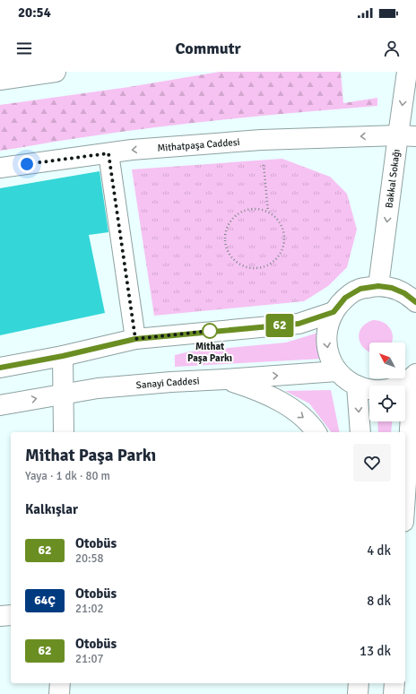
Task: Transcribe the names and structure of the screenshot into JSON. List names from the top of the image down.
{
  "streets": {
    "main road": ["Mithatpaşa Caddesi", "Bakkal Sokağı", "Sanayi Caddesi"]
  },
  "crossings": [
    ["Mithatpaşa Caddesi", "Bakkal Sokağı"]
  ],
  "one_way": ["Mithatpaşa Caddesi", "Bakkal Sokağı"],
  "places": ["Mithat Paşa Parkı"],
  "lines": ["bus line 62"],
  "north": "top left",
  "page": {
    "status": "20:54",
    "header": "Commutr",
    "on_map": "62",
    "heading": [
      ["Mithat Paşa Parkı", "Yaya · 1 dk · 80 m"],
      "Kalkışlar"
    ],
    "list": [
      {
        "mark": "62",
        "name": "Otobüs",
        "note": "20:58",
        "value": "4 dk"
      },
      {
        "mark": "64Ç",
        "name": "Otobüs",
        "note": "21:02",
        "value": "8 dk"
      },
      {
        "mark": "62",
        "name": "Otobüs",
        "note": "21:07",
        "value": "13 dk"
      }
    ]
  }
}
